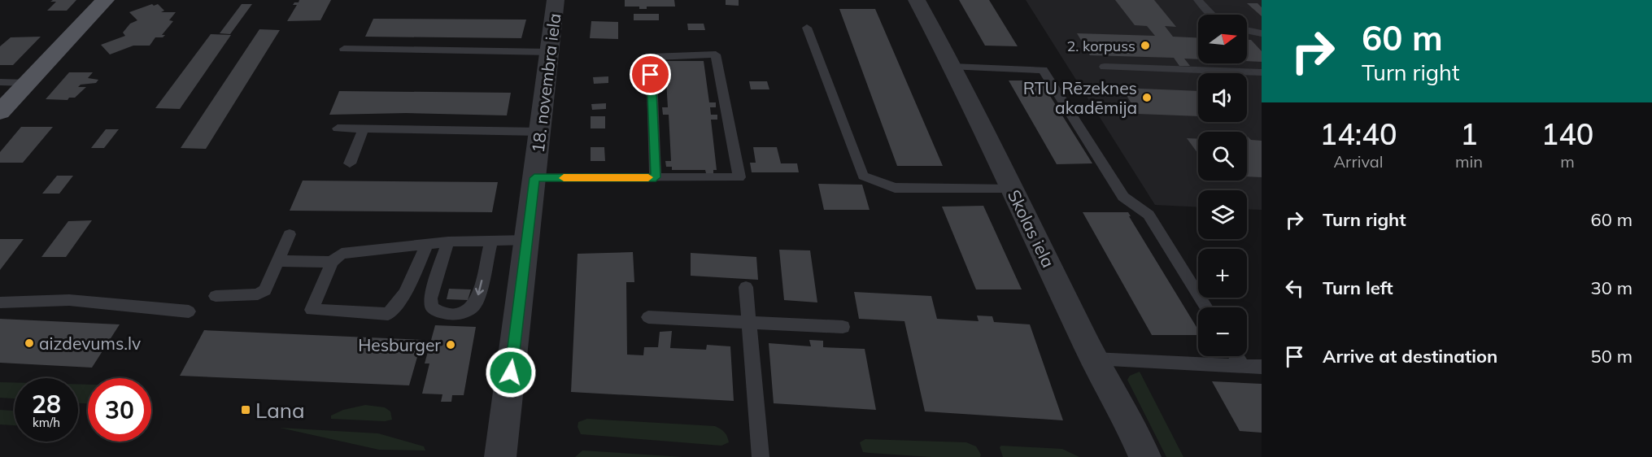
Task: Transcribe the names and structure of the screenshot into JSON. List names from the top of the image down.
{
  "streets": {
    "street": ["18. novembra iela", "Skolas iela"]
  },
  "places": {
    "other": [
      "2. korpuss",
      "RTU Rēzeknes akadēmija",
      "aizdevums.lv",
      "Hesburger"
    ],
    "transit": ["Lana"]
  },
  "north": "right",
  "page": {
    "turn": ["60 m", "Turn right"],
    "map_buttons": ["+", "−"],
    "eta": [
      "14:40",
      "Arrival",
      "1",
      "min",
      "140",
      "m"
    ],
    "list": [
      {
        "name": "Turn right",
        "value": "60 m"
      },
      {
        "name": "Turn left",
        "value": "30 m"
      },
      {
        "name": "Arrive at destination",
        "value": "50 m"
      }
    ],
    "speed": "28 km/h",
    "limit": "30"
  }
}
